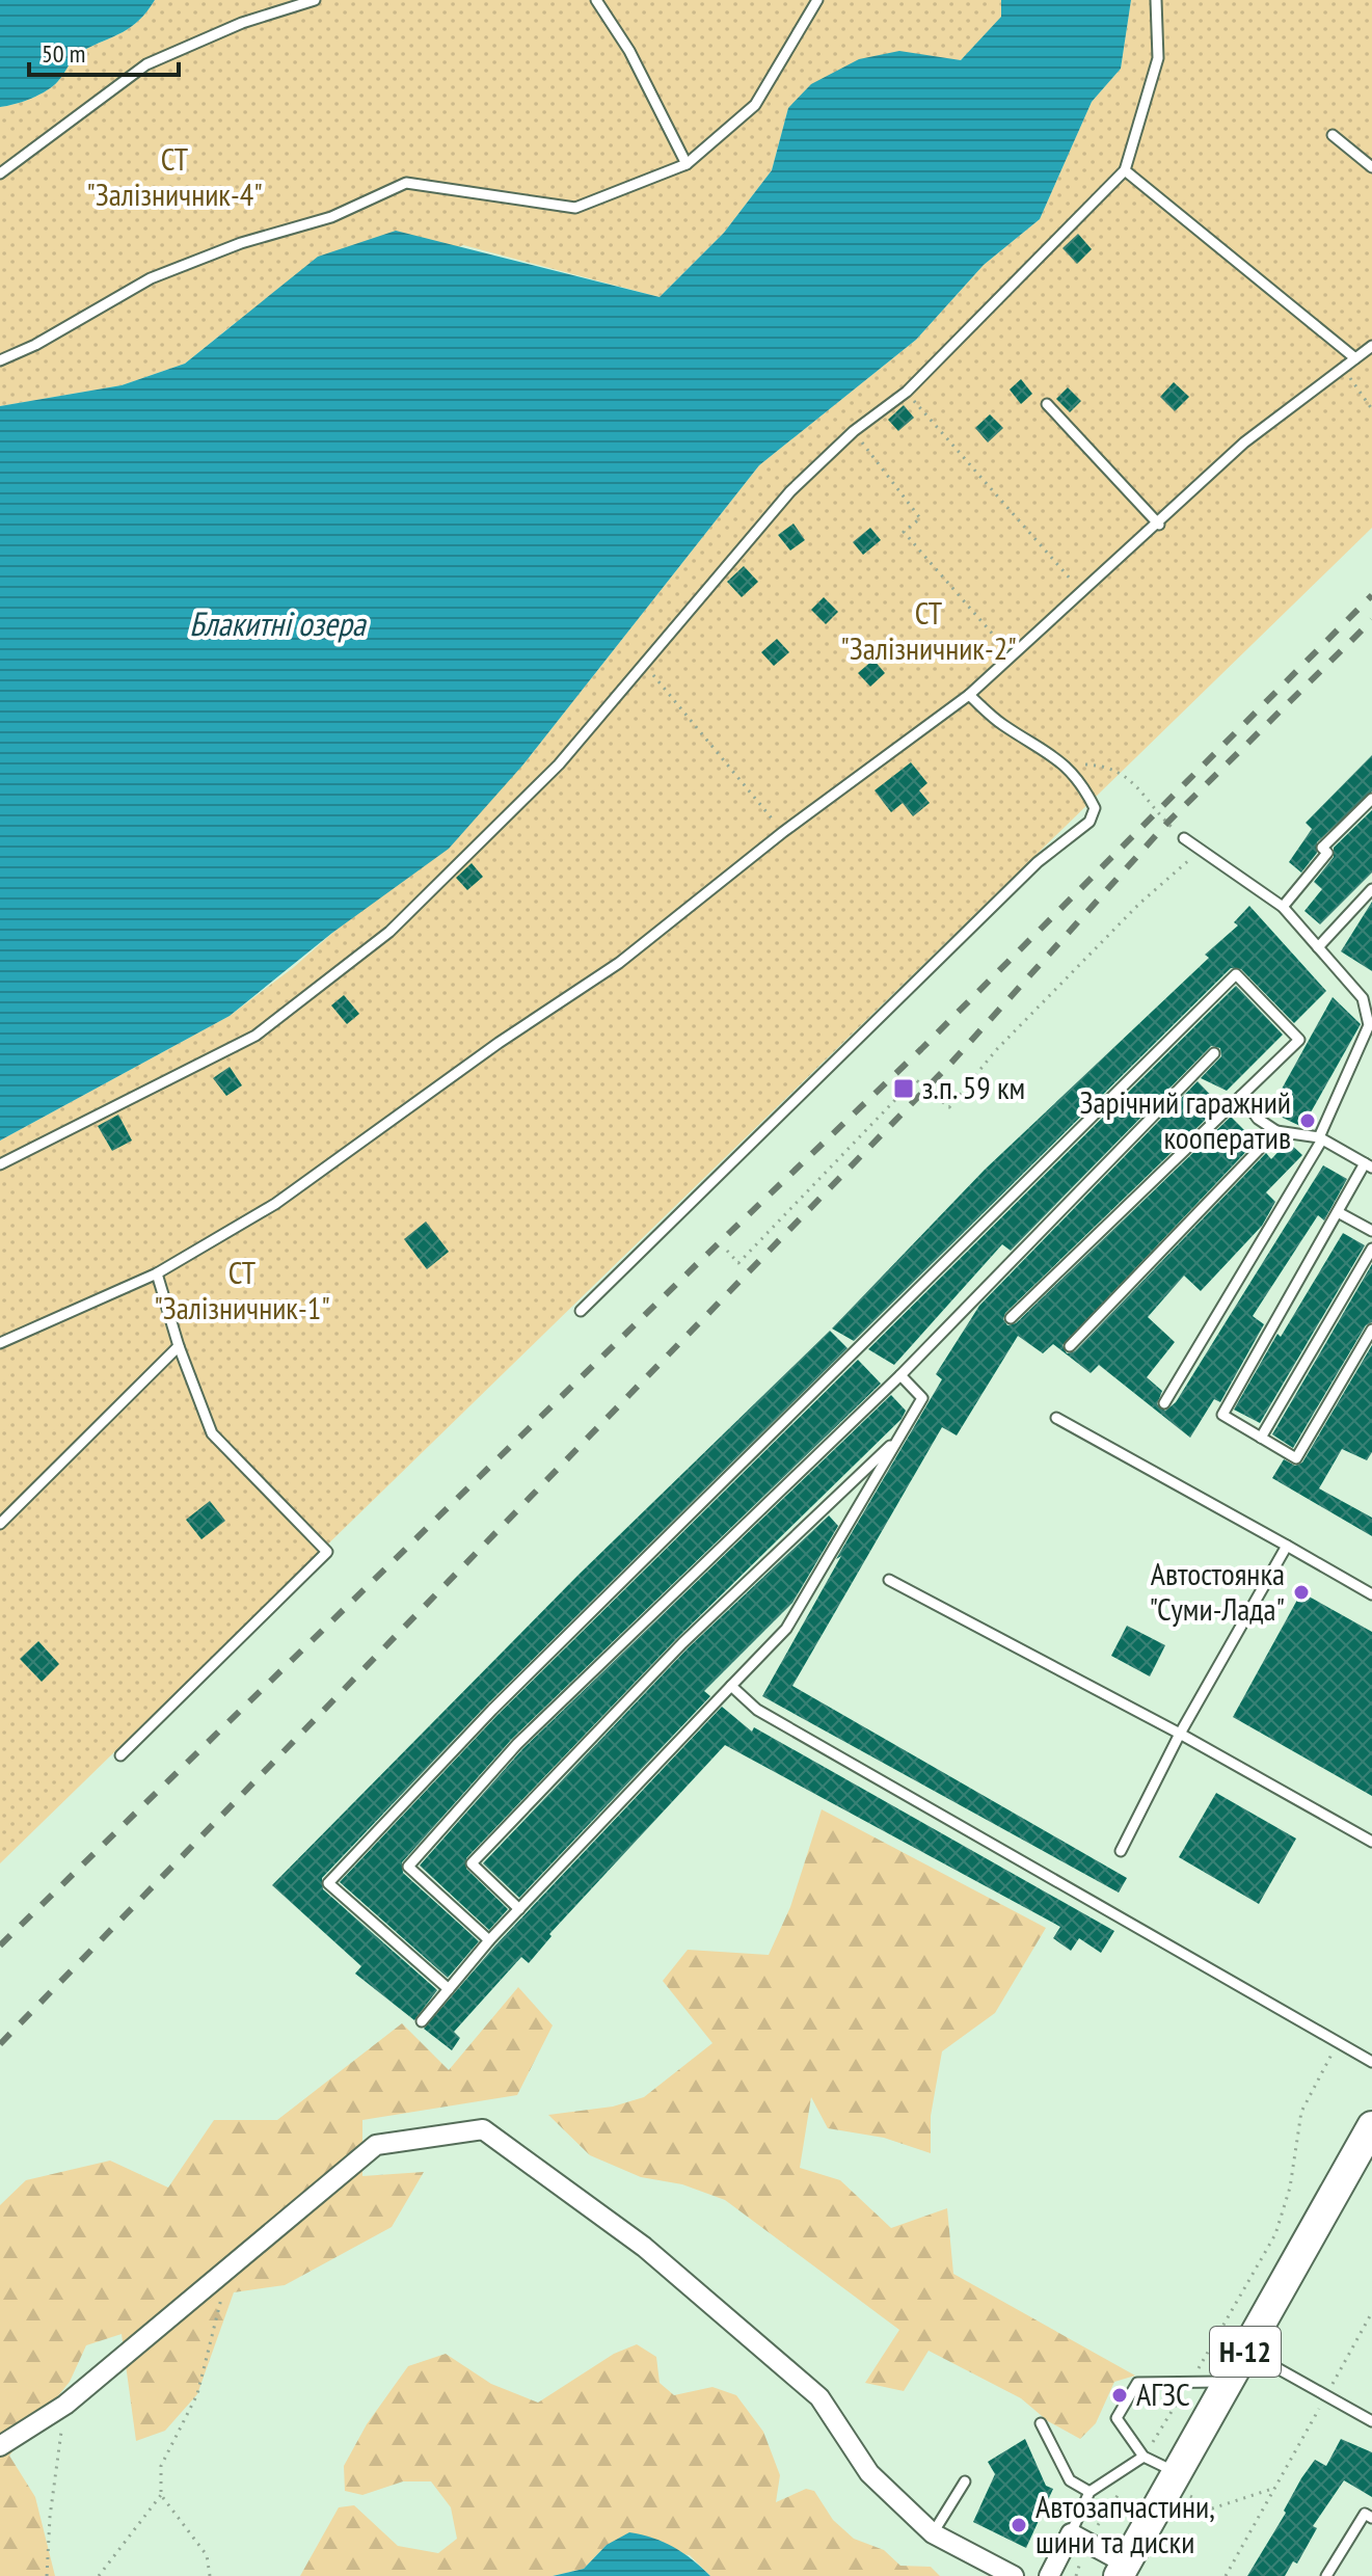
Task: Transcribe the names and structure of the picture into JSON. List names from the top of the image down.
{
  "streets": {
    "main road": ["Н-12"]
  },
  "water": ["Блакитні озера"],
  "parks": ["СТ \"Залізничник-4\"", "СТ \"Залізничник-2\"", "СТ \"Залізничник-1\""],
  "places": {
    "transit": ["з.п. 59 км"],
    "other": [
      "Зарічний гаражний кооператив",
      "Автостоянка \"Суми-Лада\"",
      "АГЗС",
      "Автозапчастини, шини та диски"
    ]
  },
  "scale_bar": "50 m"
}
